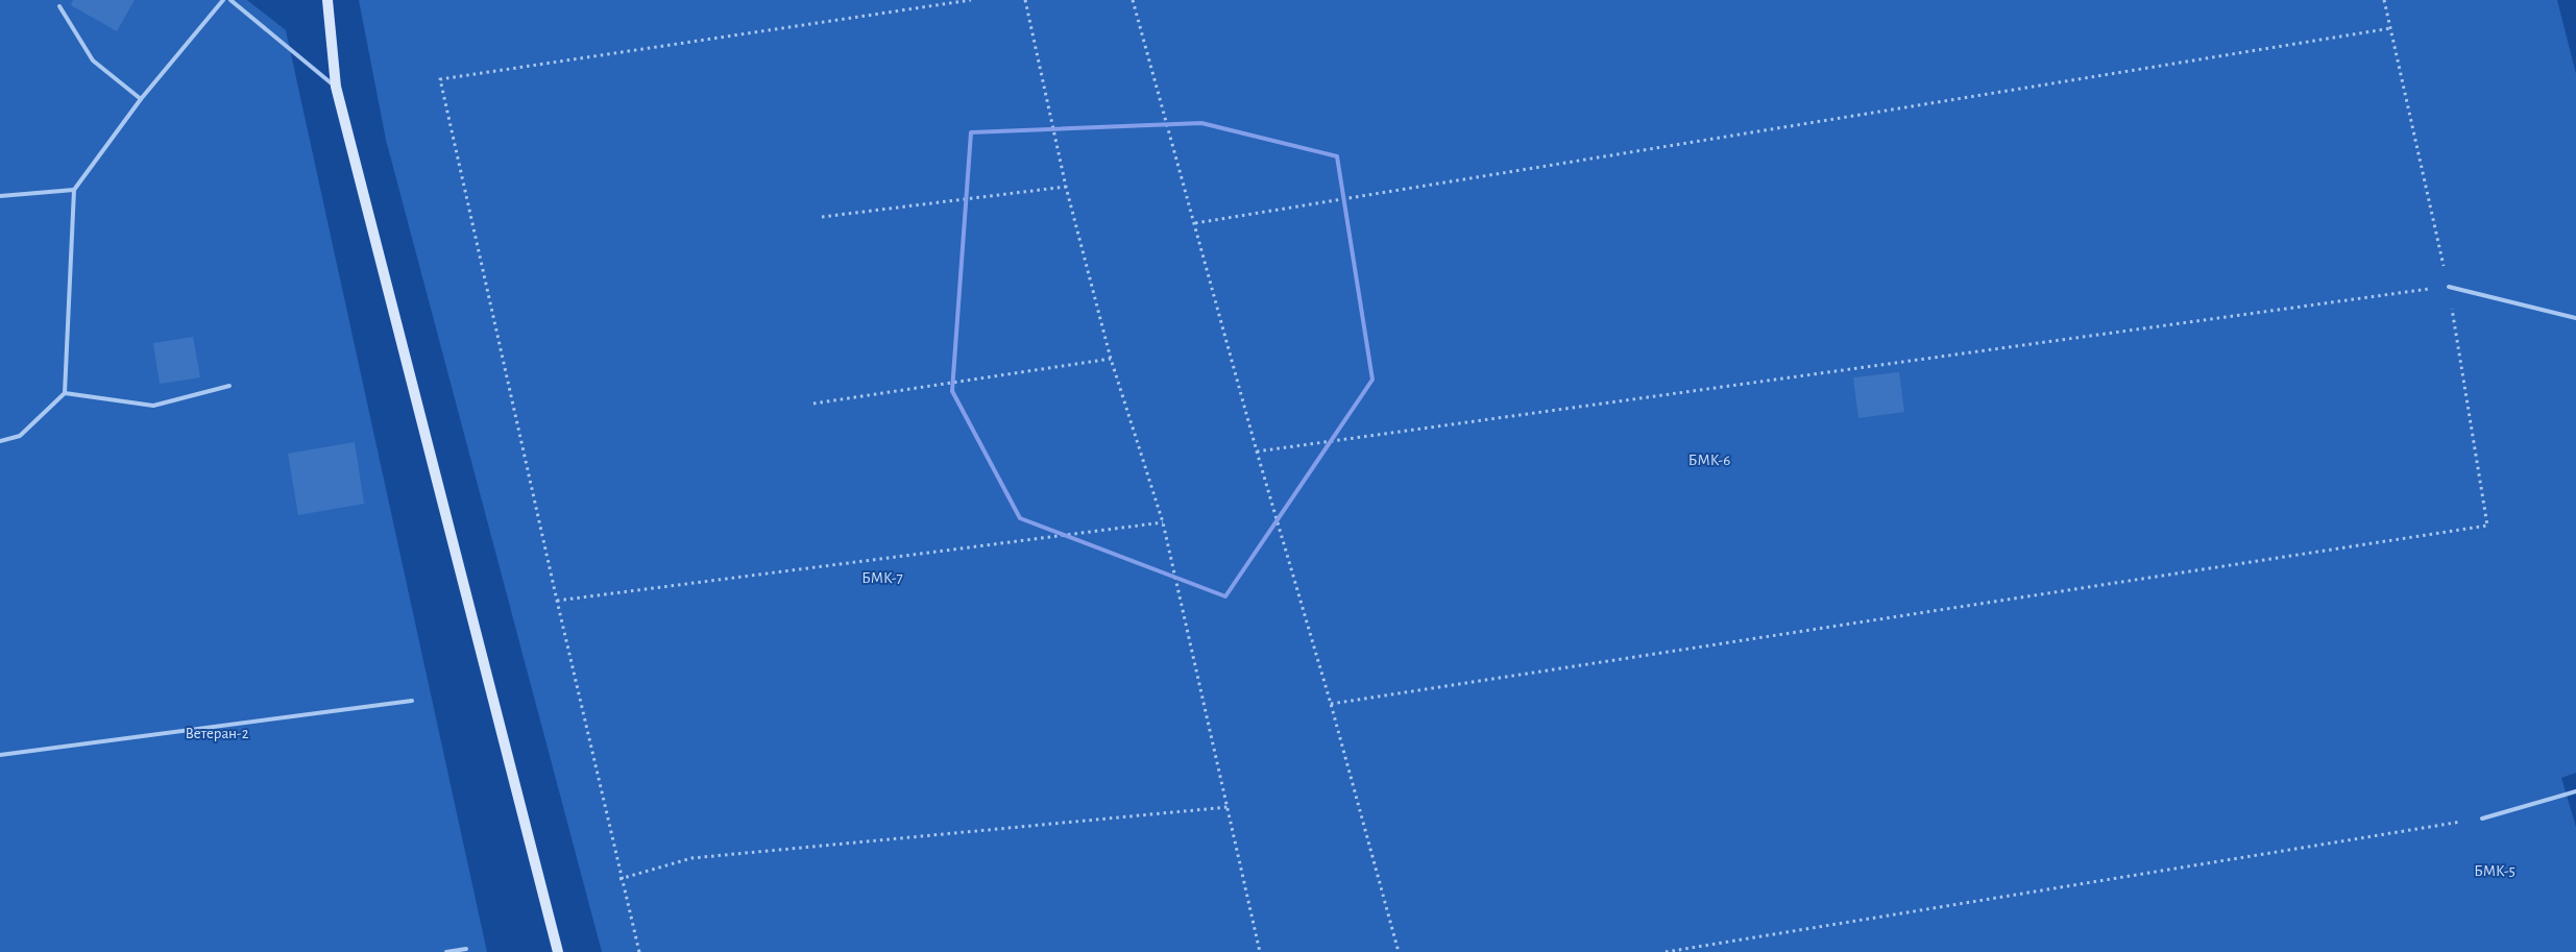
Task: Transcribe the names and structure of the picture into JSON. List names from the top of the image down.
{
  "parks": [
    "БМК-6",
    "БМК-7",
    "Ветеран-2",
    "БМК-5"
  ]
}
